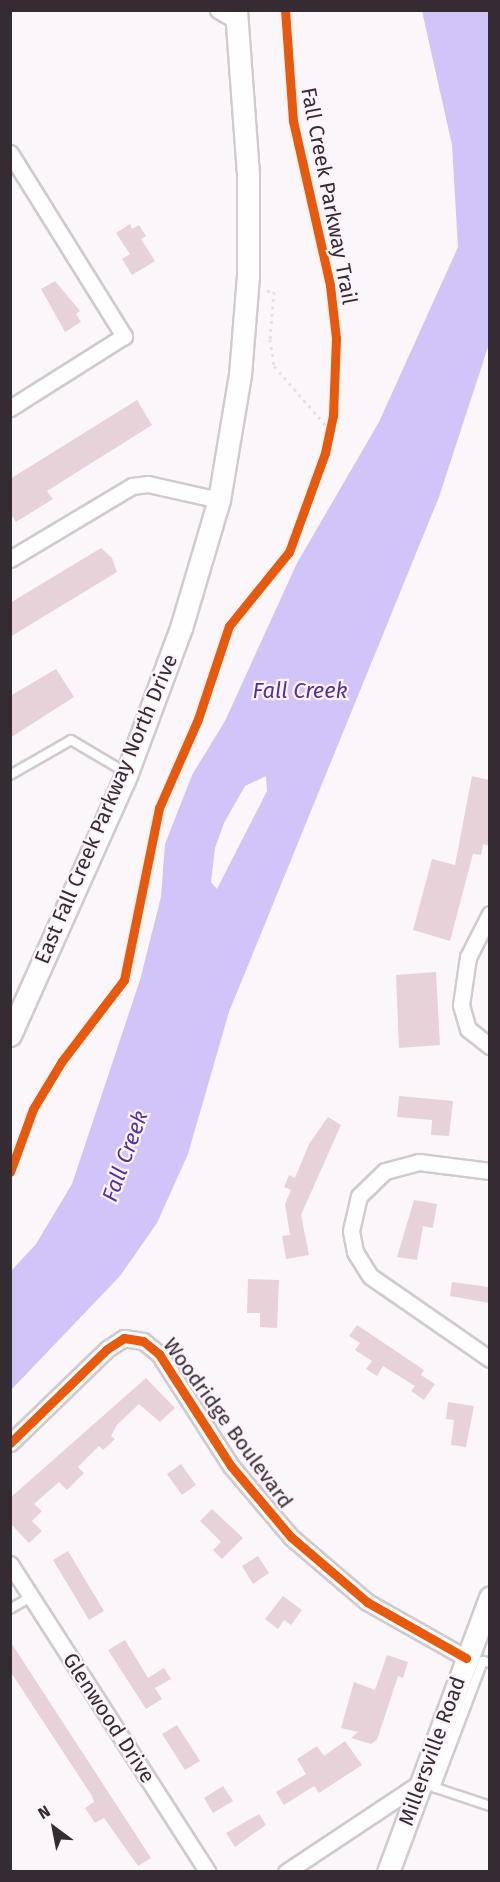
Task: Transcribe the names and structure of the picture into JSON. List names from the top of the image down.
{
  "streets": {
    "main road": ["East Fall Creek Parkway North Drive", "Millersville Road"],
    "street": ["Woodridge Boulevard", "Glenwood Drive"],
    "cycle path": ["Fall Creek Parkway Trail"]
  },
  "crossings": [
    ["Woodridge Boulevard", "Millersville Road"]
  ],
  "water": ["Fall Creek"],
  "north": "top left"
}
